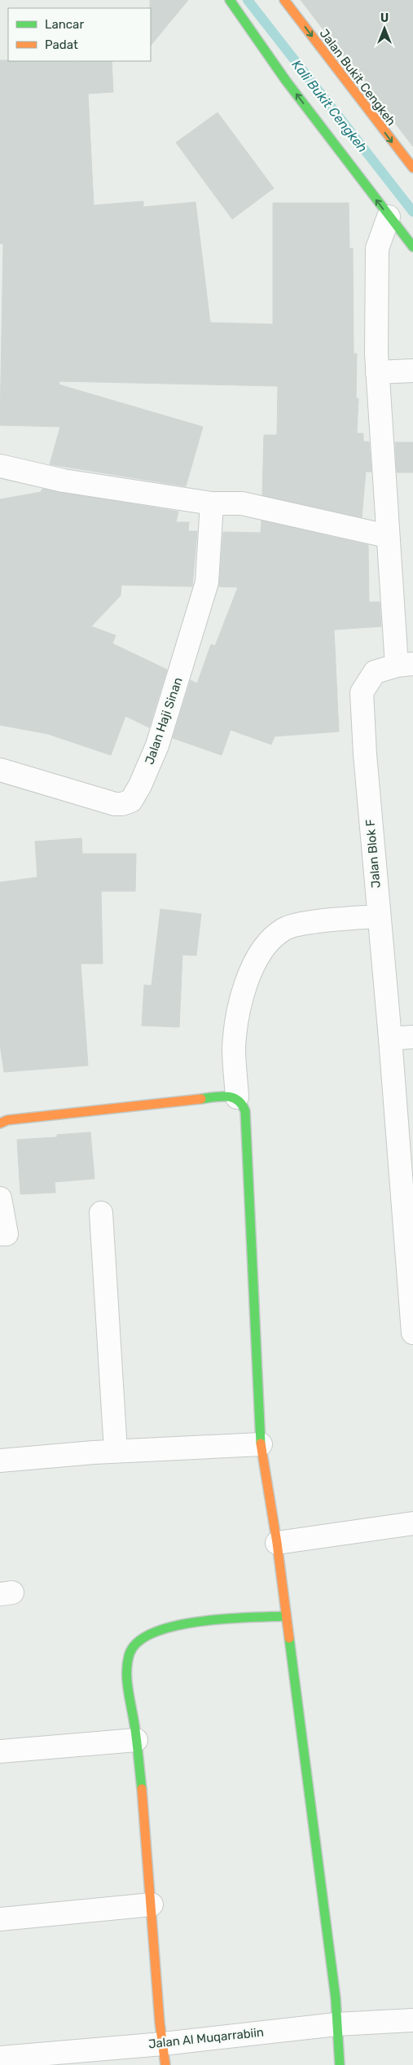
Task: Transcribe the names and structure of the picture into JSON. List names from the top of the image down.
{
  "streets": {
    "street": [
      "Jalan Bukit Cengkeh",
      "Jalan Haji Sinan",
      "Jalan Blok F",
      "Jalan Al Muqarrabiin"
    ]
  },
  "water": ["Kali Bukit Cengkeh"],
  "legend": ["Lancar", "Padat"],
  "north": "top"
}
